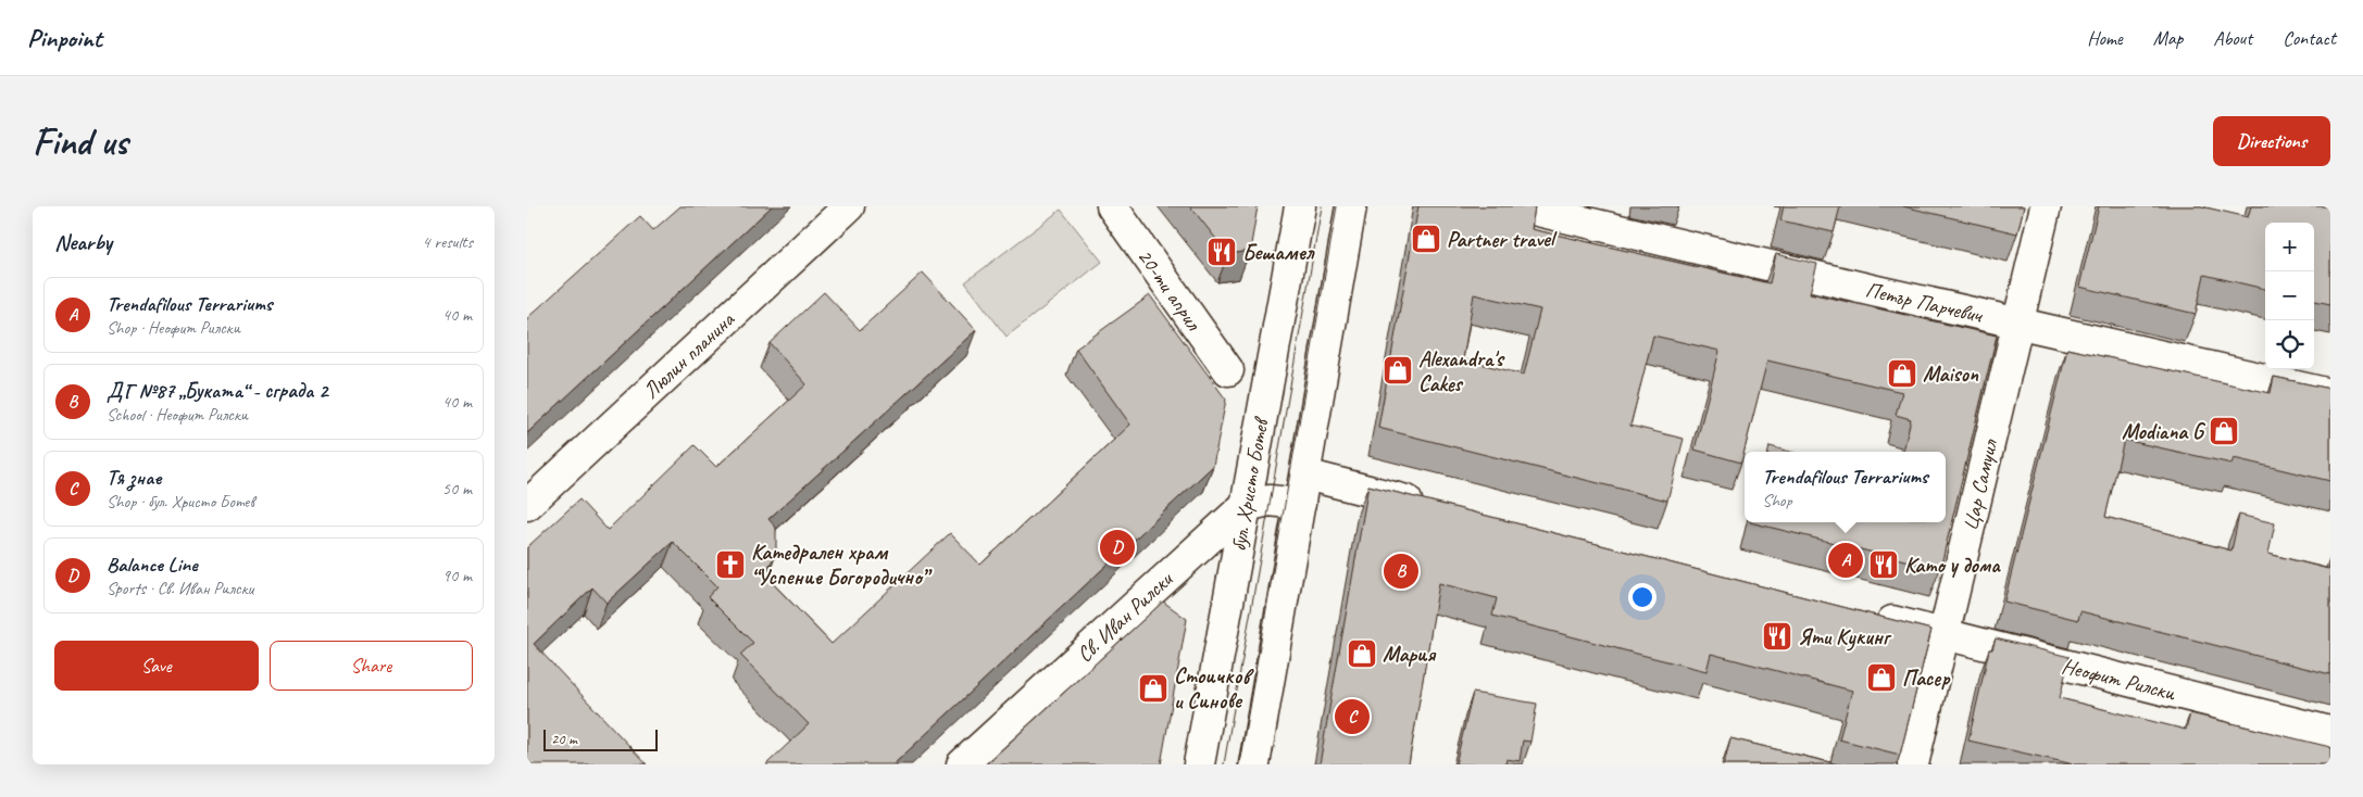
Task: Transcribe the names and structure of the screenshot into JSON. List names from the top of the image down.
{
  "streets": {
    "street": [
      "20-ти април",
      "Петър Парчевич",
      "Люлин планина",
      "бул. Христо Ботев",
      "Цар Самуил",
      "Св. Иван Рилски",
      "Неофит Рилски"
    ]
  },
  "crossings": [
    ["Петър Парчевич", "Цар Самуил"],
    ["бул. Христо Ботев", "Св. Иван Рилски"],
    ["Цар Самуил", "Неофит Рилски"]
  ],
  "places": {
    "shop": [
      "Partner travel",
      "Alexandra's Cakes",
      "Maison",
      "Modiana G",
      "Мария",
      "Пасер",
      "Стоичков и Синове"
    ],
    "restaurant": ["Бешамел", "Като у дома", "Яти Кукинг"],
    "church": ["Катедрален храм “Успение Богородично”"]
  },
  "scale_bar": "20 m",
  "page": {
    "header": "Pinpoint",
    "nav": [
      "Home",
      "Map",
      "About",
      "Contact"
    ],
    "buttons": [
      "Directions",
      ["Save", "Share"]
    ],
    "title": "Find us",
    "heading": ["Nearby", "4 results"],
    "map_buttons": ["+", "−"],
    "list": [
      {
        "mark": "A",
        "name": "Trendafilous Terrariums",
        "note": "Shop · Неофит Рилски",
        "value": "40 m"
      },
      {
        "mark": "B",
        "name": "ДГ №87 „Буката“ - сграда 2",
        "note": "School · Неофит Рилски",
        "value": "40 m"
      },
      {
        "mark": "C",
        "name": "Тя знае",
        "note": "Shop · бул. Христо Ботев",
        "value": "50 m"
      },
      {
        "mark": "D",
        "name": "Balance Line",
        "note": "Sports · Св. Иван Рилски",
        "value": "90 m"
      }
    ],
    "popup": ["Trendafilous Terrariums", "Shop"],
    "pins": [
      "D",
      "A",
      "B",
      "C"
    ],
    "scale": "20 m"
  }
}
